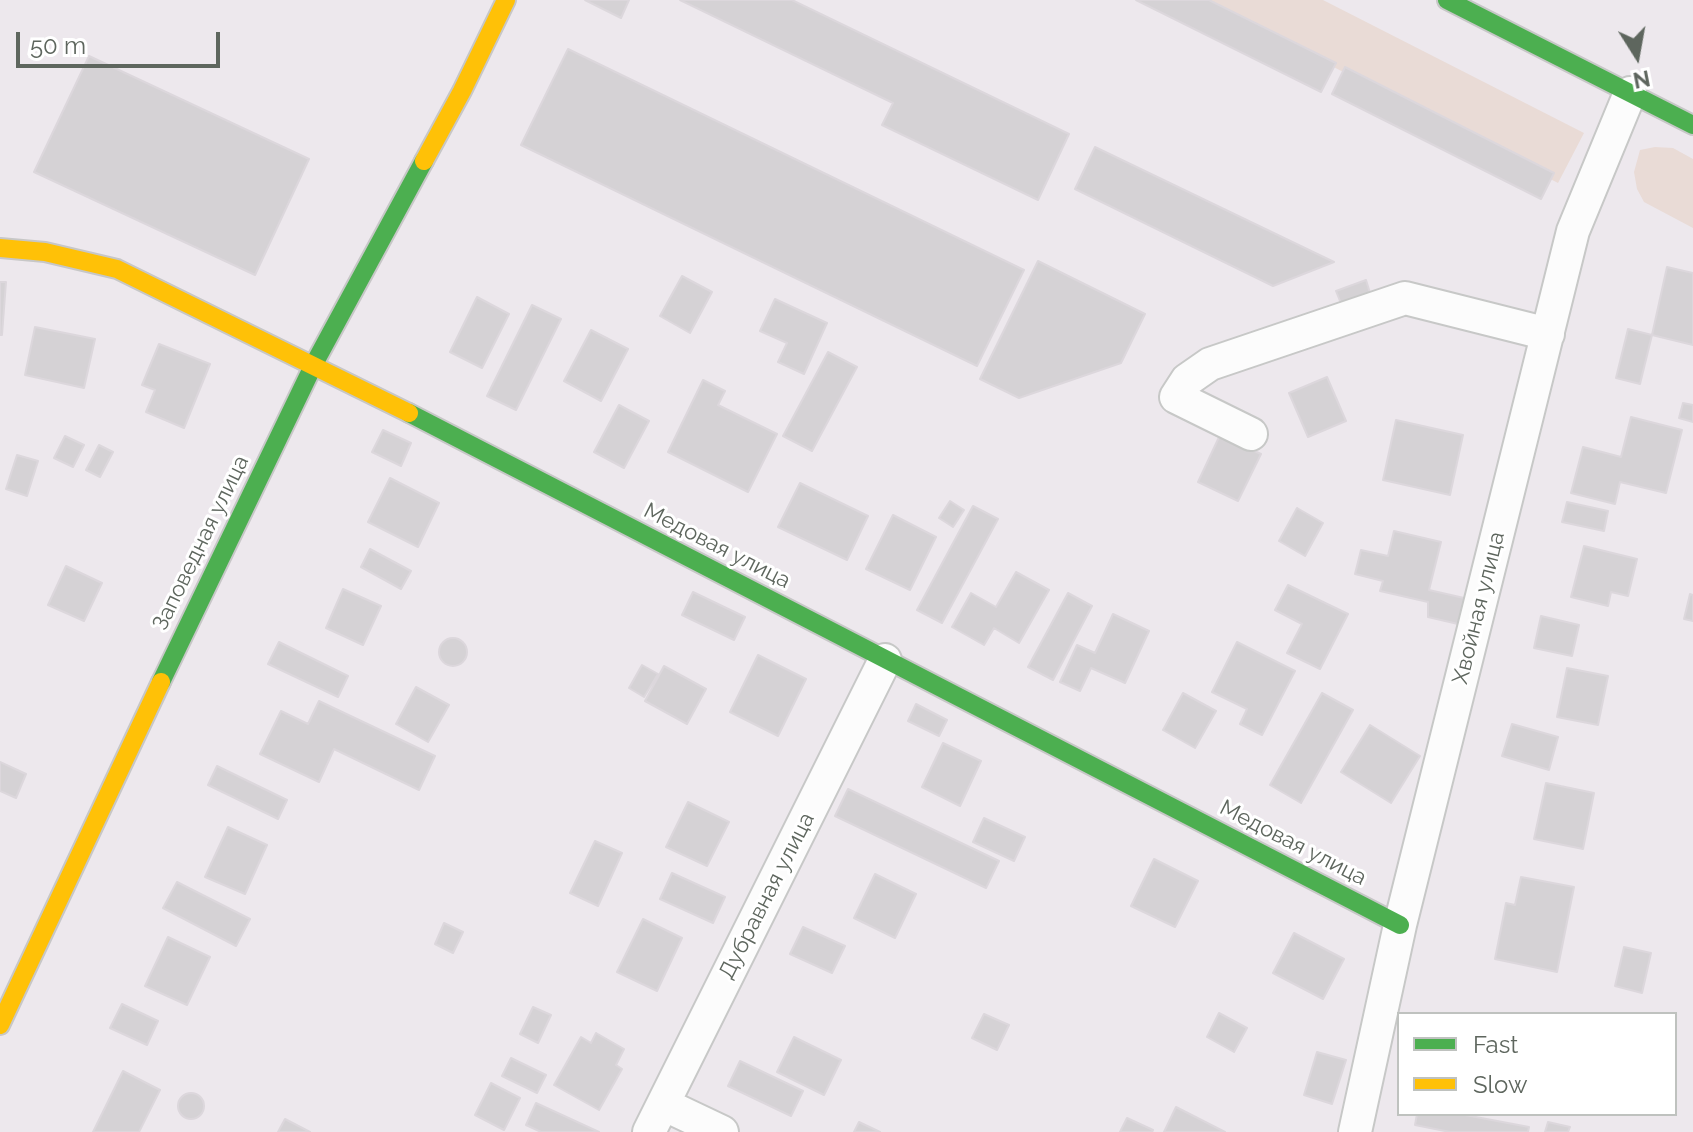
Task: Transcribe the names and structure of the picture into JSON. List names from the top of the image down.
{
  "streets": {
    "street": [
      "Заповедная улица",
      "Медовая улица",
      "Хвойная улица",
      "Дубравная улица"
    ]
  },
  "crossings": [
    ["Заповедная улица", "Медовая улица"],
    ["Медовая улица", "Хвойная улица"],
    ["Медовая улица", "Дубравная улица"]
  ],
  "legend": ["Fast", "Slow"],
  "scale_bar": "50 m",
  "north": "bottom"
}
